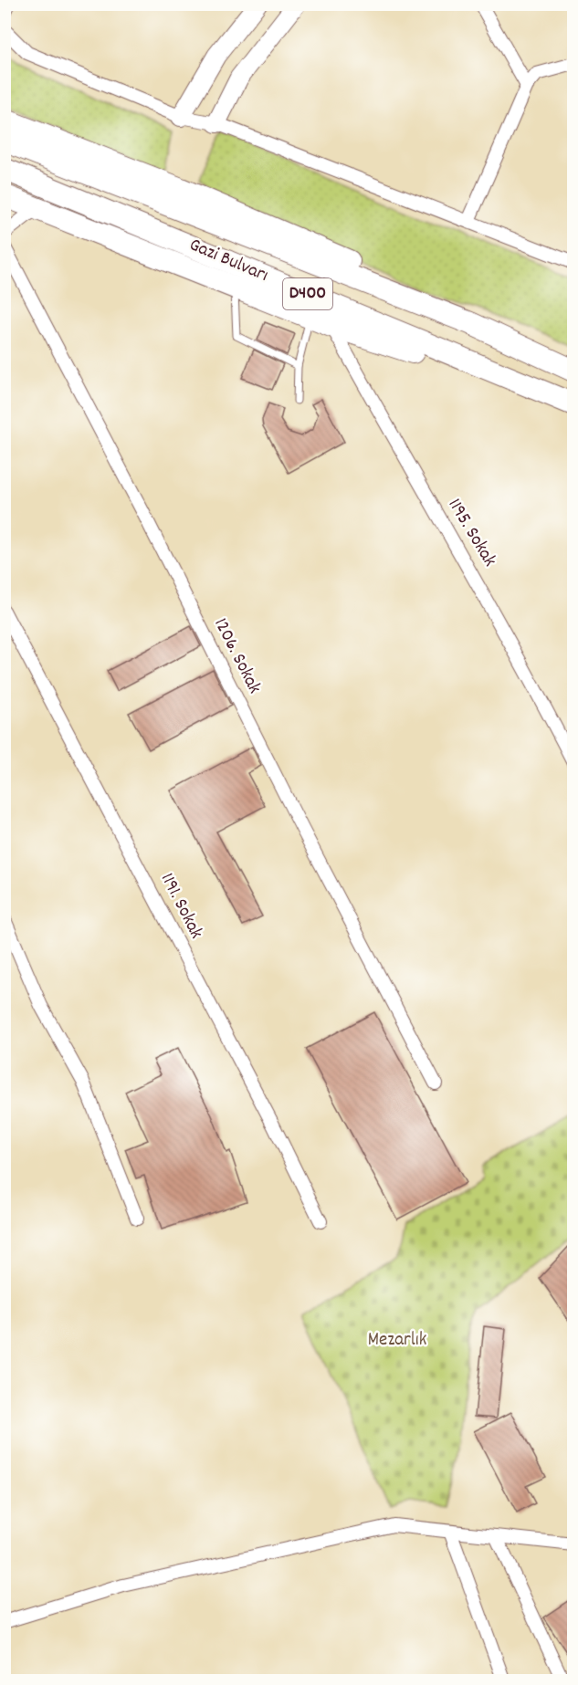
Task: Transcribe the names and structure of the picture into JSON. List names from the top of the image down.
{
  "streets": {
    "highway": ["Gazi Bulvarı", "D400"],
    "street": ["1195. Sokak", "1206. Sokak", "1191. Sokak"]
  },
  "parks": ["Mezarlık"]
}
